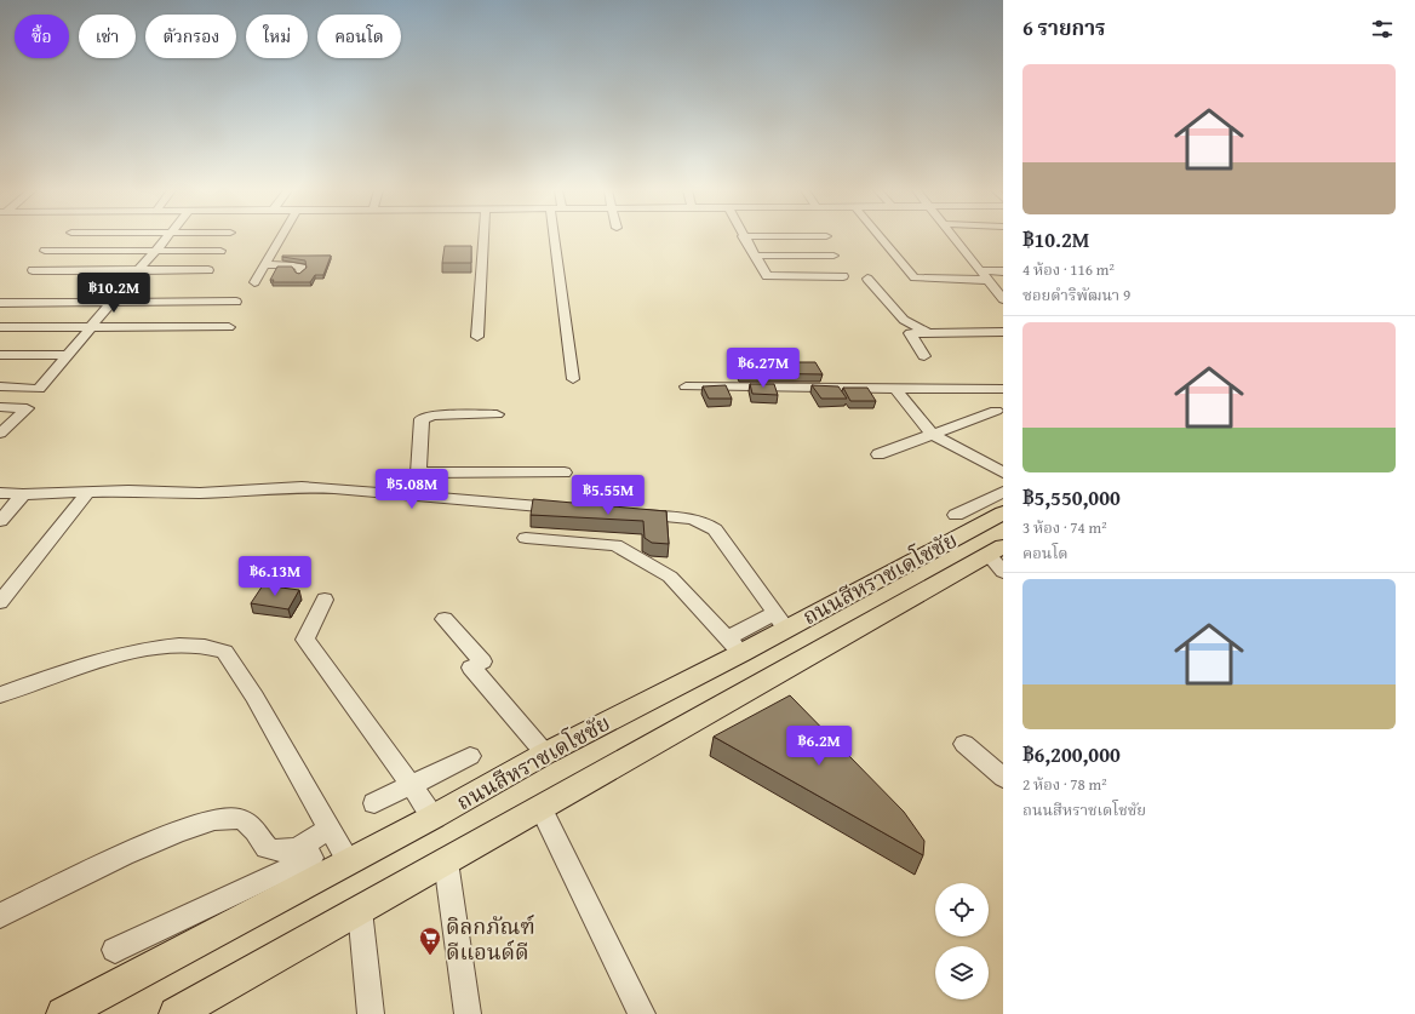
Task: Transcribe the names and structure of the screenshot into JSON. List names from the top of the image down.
{
  "streets": {
    "main road": ["ถนนสีหราชเดโชชัย"]
  },
  "places": {
    "supermarket": ["ดิลกภัณฑ์ ดีแอนด์ดี"]
  },
  "page": {
    "heading": "6 รายการ",
    "chip": [
      "ซื้อ",
      "เช่า",
      "ตัวกรอง",
      "ใหม่",
      "คอนโด"
    ],
    "list": [
      {
        "name": "฿10.2M",
        "note": "4 ห้อง · 116 m² · ซอยดำริพัฒนา 9"
      },
      {
        "name": "฿5,550,000",
        "note": "3 ห้อง · 74 m² · คอนโด"
      },
      {
        "name": "฿6,200,000",
        "note": "2 ห้อง · 78 m² · ถนนสีหราชเดโชชัย"
      }
    ],
    "price": [
      "฿10.2M",
      "฿6.27M",
      "฿5.08M",
      "฿5.55M",
      "฿6.13M",
      "฿6.2M"
    ]
  }
}
